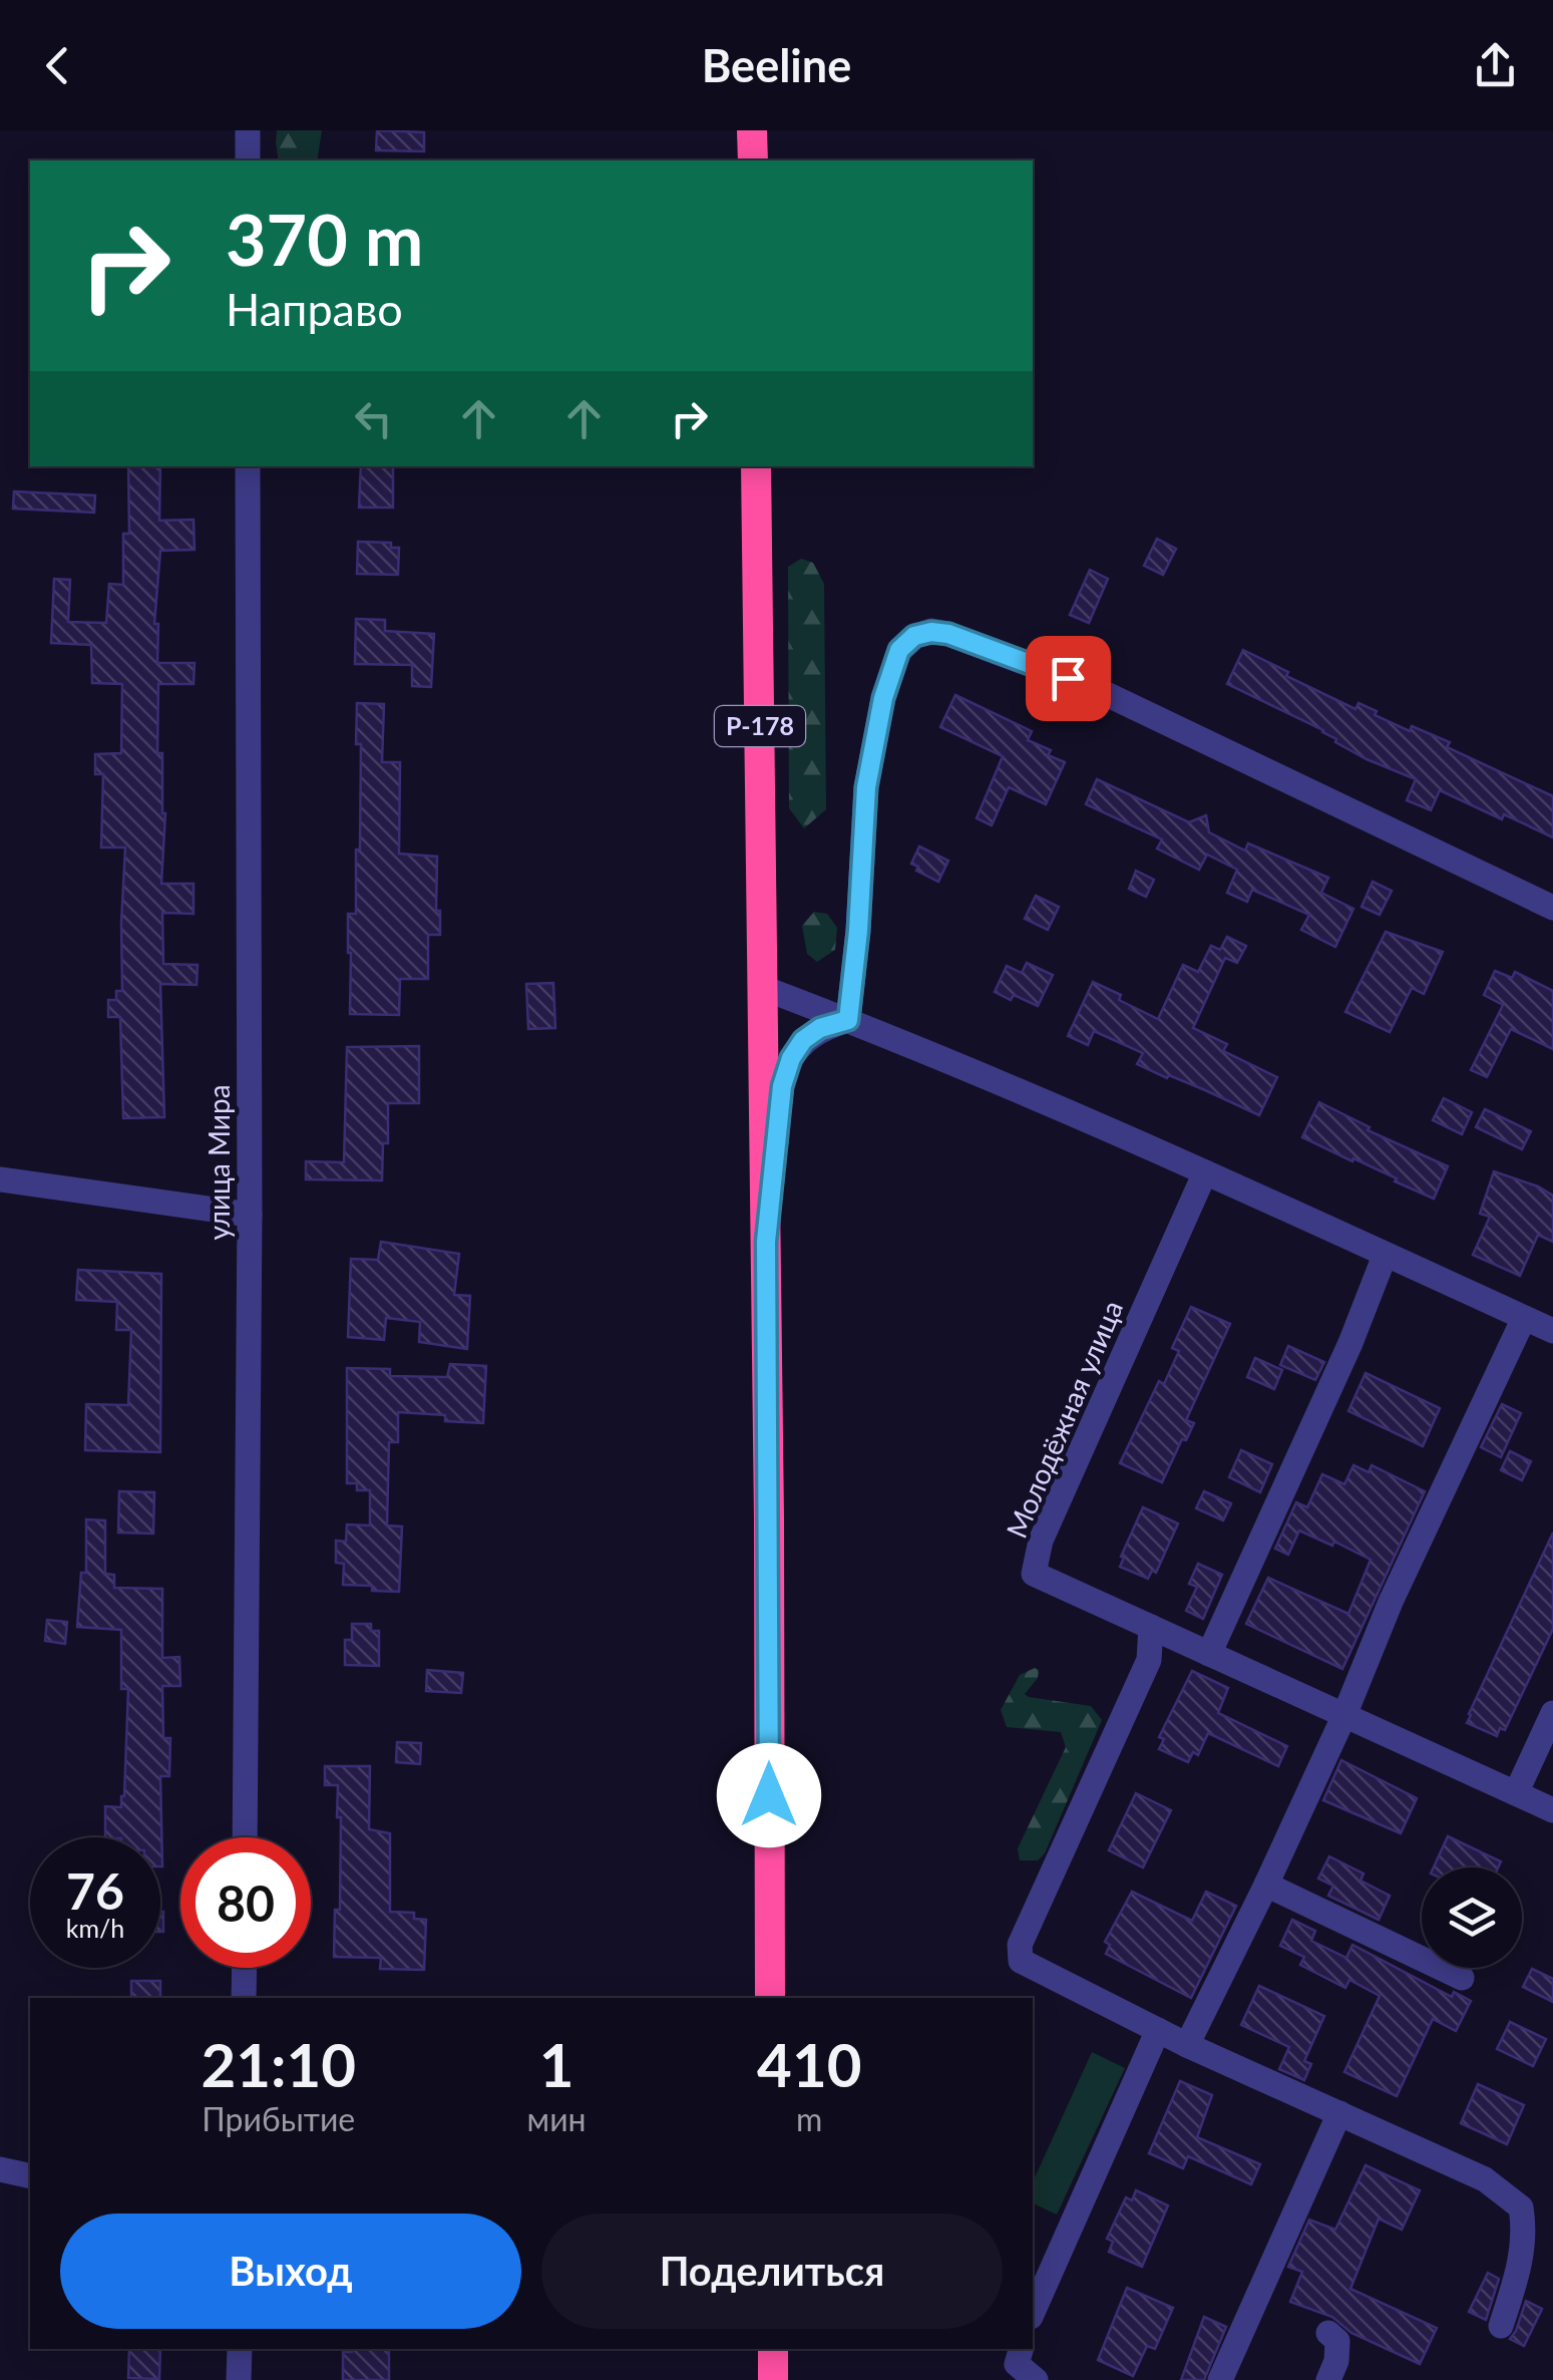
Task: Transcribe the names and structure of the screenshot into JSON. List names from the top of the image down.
{
  "streets": {
    "highway": ["Р-178"],
    "street": ["улица Мира", "Молодёжная улица"]
  },
  "page": {
    "header": "Beeline",
    "turn": ["370 m", "Направо"],
    "speed": "76 km/h",
    "limit": "80",
    "eta": [
      "21:10",
      "Прибытие",
      "1",
      "мин",
      "410",
      "m"
    ],
    "buttons": ["Выход", "Поделиться"]
  }
}
